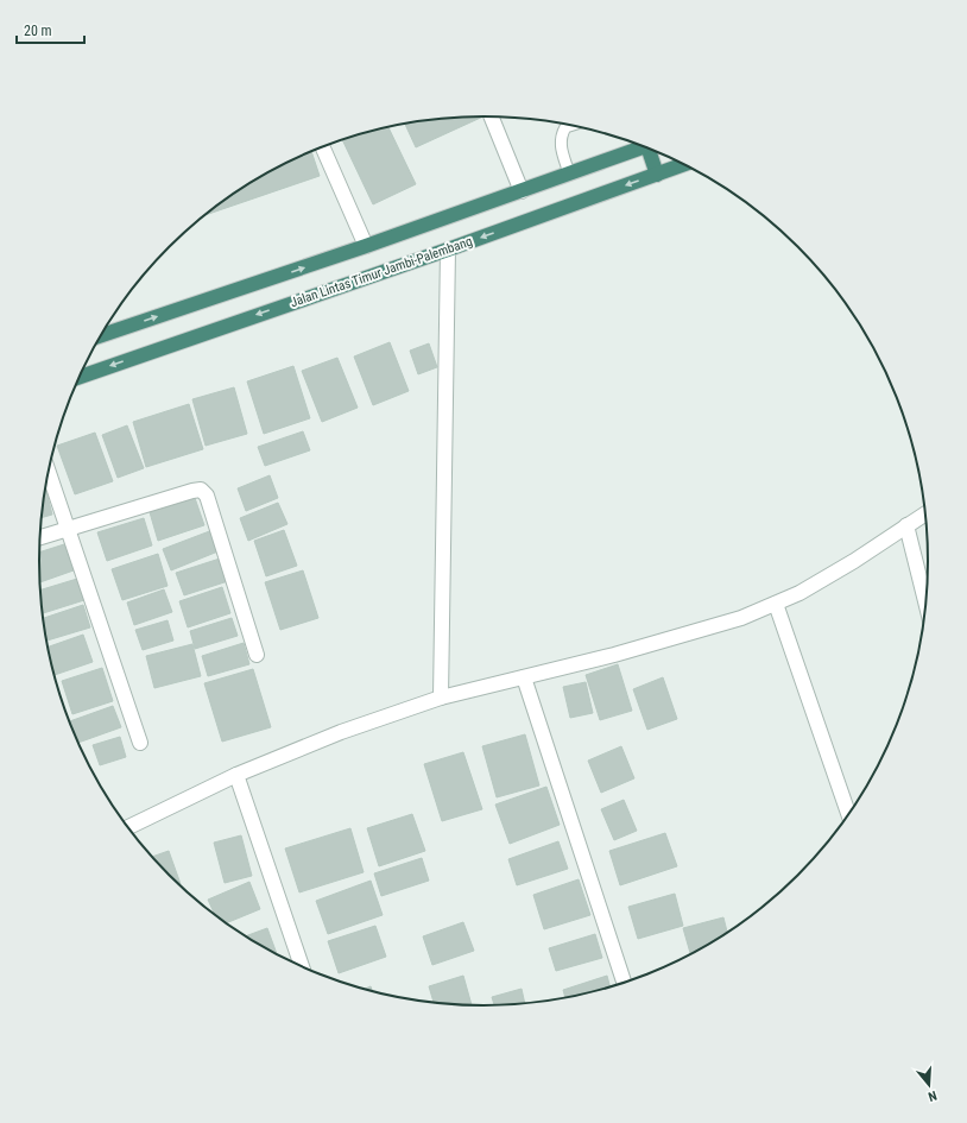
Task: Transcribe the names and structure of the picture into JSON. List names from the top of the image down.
{
  "streets": {
    "highway": ["Jalan Lintas Timur Jambi-Palembang"]
  },
  "scale_bar": "20 m",
  "north": "bottom"
}
